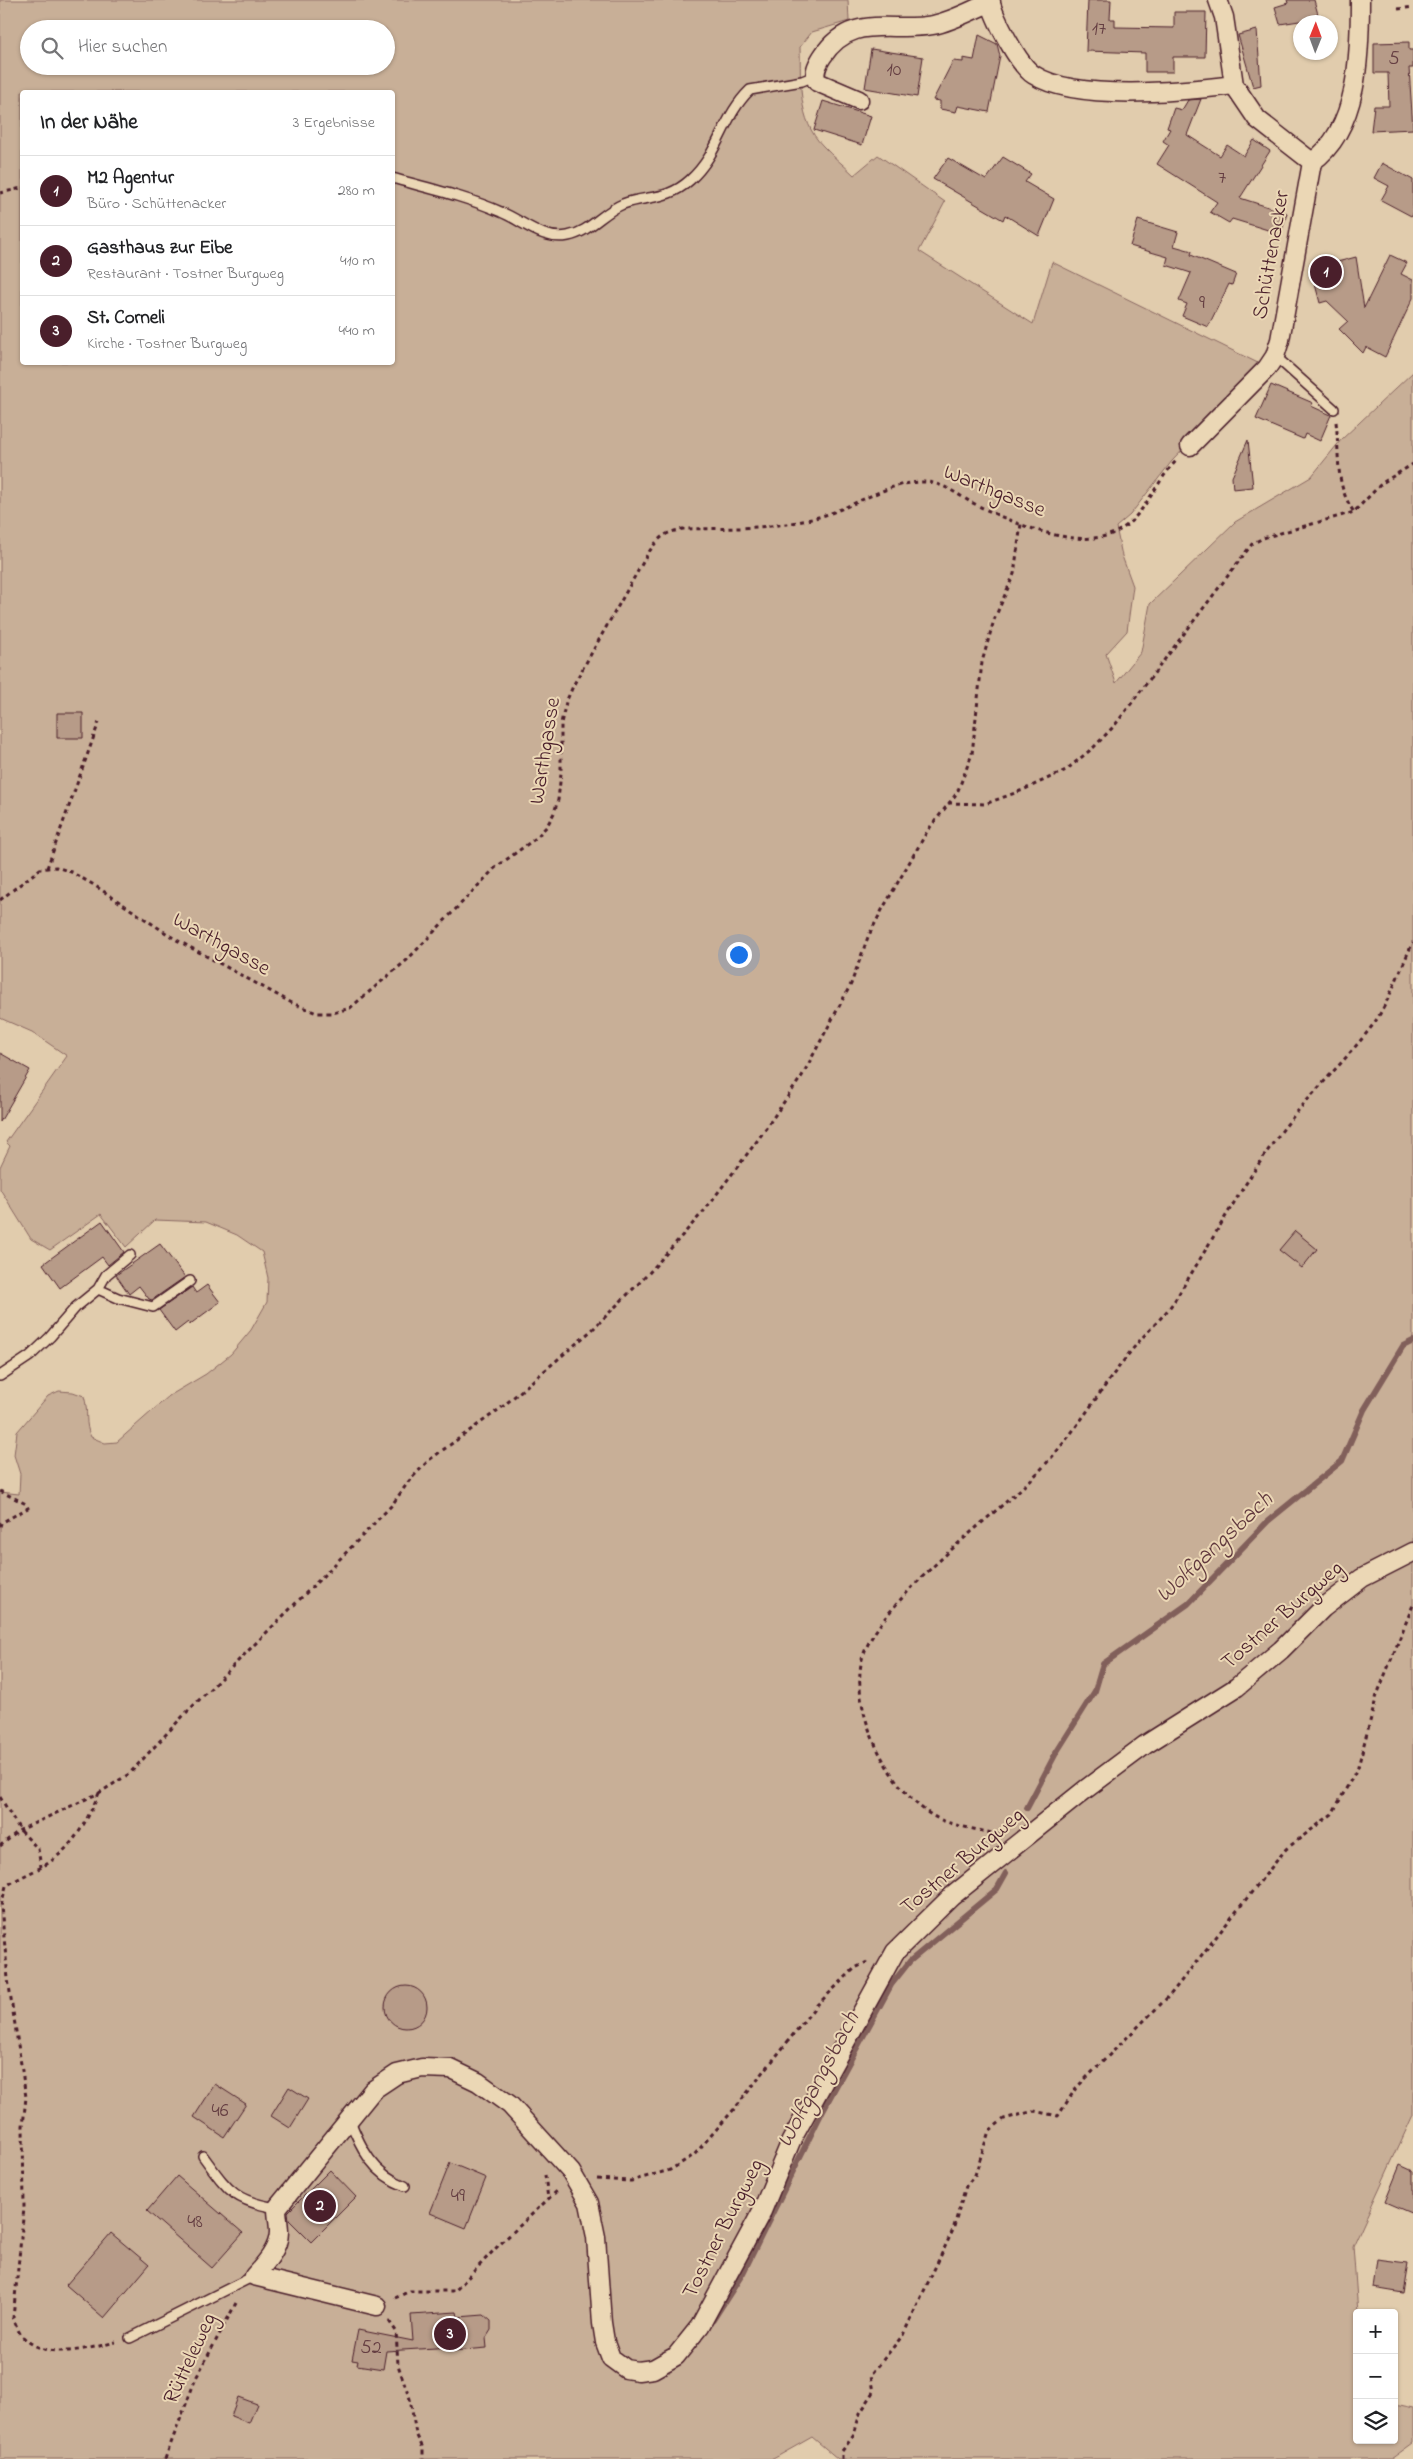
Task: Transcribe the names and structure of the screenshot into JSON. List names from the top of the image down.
{
  "streets": {
    "street": ["Schüttenacker", "Tostner Burgweg"],
    "path": ["Warthgasse", "Rütteleweg"]
  },
  "crossings": [
    ["Schüttenacker", "Warthgasse"]
  ],
  "water": ["Wolfgangsbach"],
  "house_numbers": [
    "17",
    "5",
    "10",
    "7",
    "9",
    "46",
    "49",
    "48",
    "52"
  ],
  "north": "top",
  "page": {
    "search": "Hier suchen",
    "heading": ["In der Nähe", "3 Ergebnisse"],
    "list": [
      {
        "mark": "1",
        "name": "M2 Agentur",
        "note": "Büro · Schüttenacker",
        "value": "280 m"
      },
      {
        "mark": "2",
        "name": "Gasthaus zur Eibe",
        "note": "Restaurant · Tostner Burgweg",
        "value": "410 m"
      },
      {
        "mark": "3",
        "name": "St. Corneli",
        "note": "Kirche · Tostner Burgweg",
        "value": "440 m"
      }
    ],
    "pins": ["1", "2", "3"],
    "map_buttons": ["+", "−"]
  }
}
